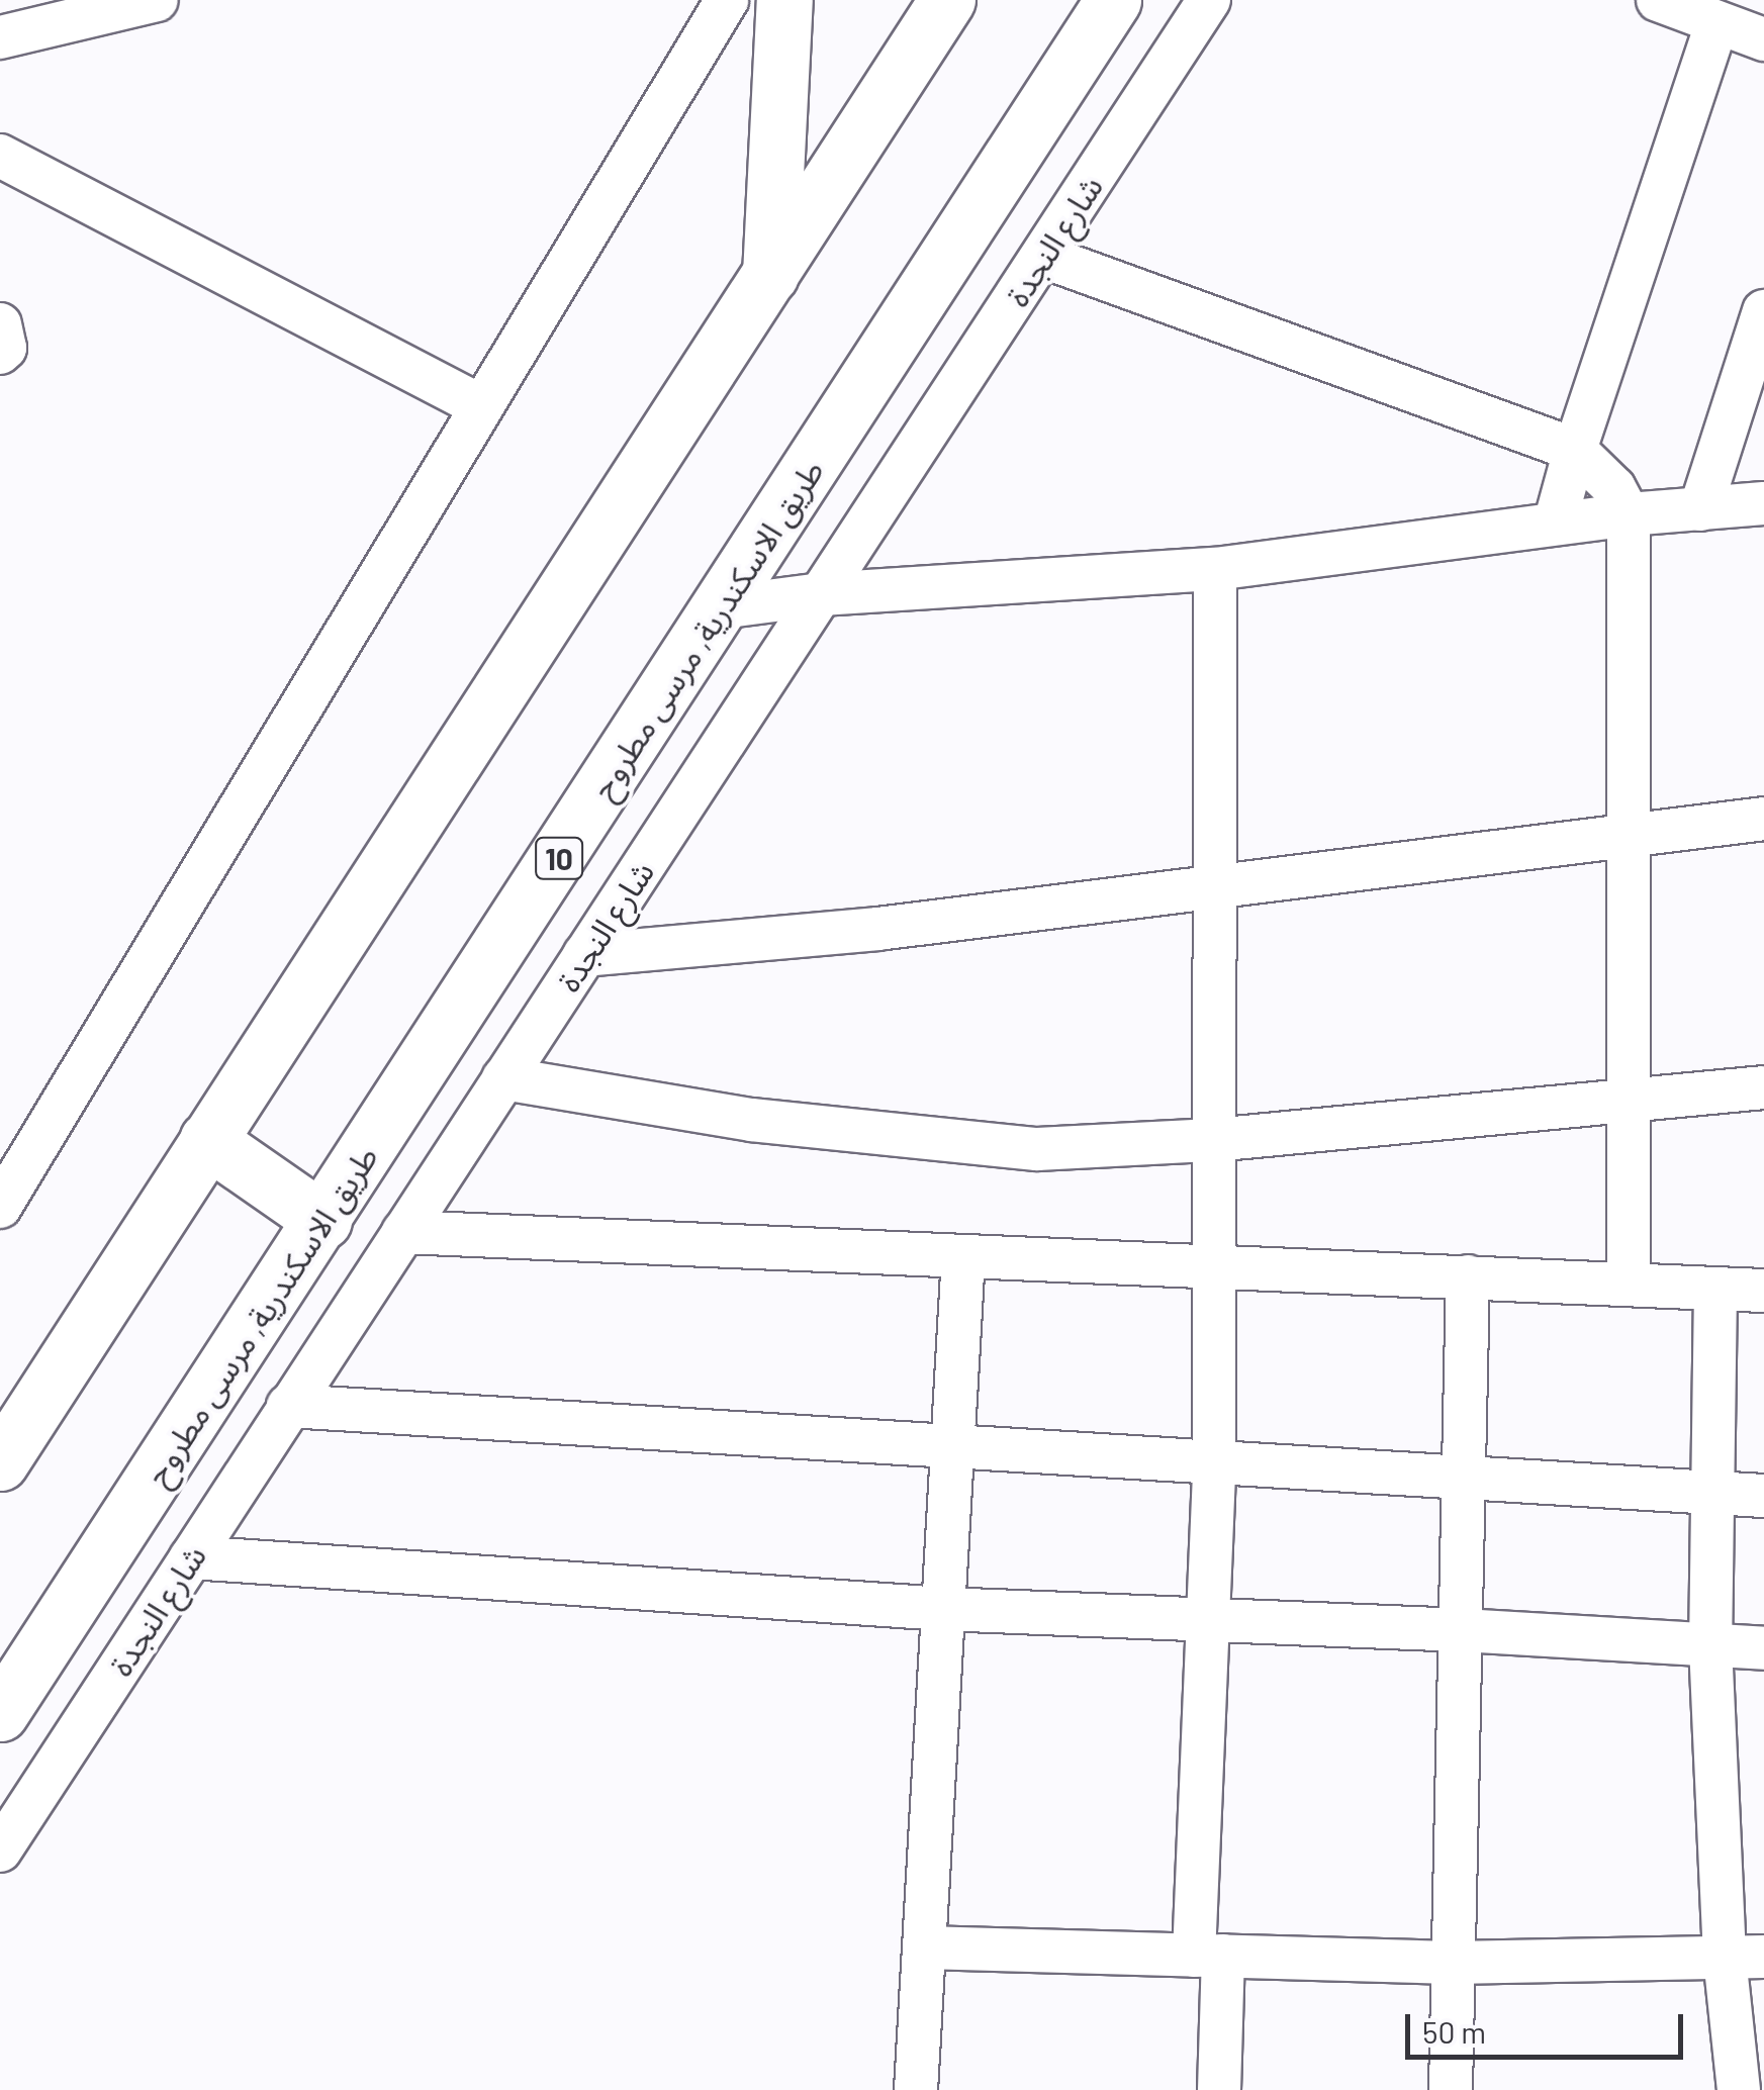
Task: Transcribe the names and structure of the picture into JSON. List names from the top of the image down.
{
  "streets": {
    "main road": ["طريق الاسكندرية, مرسى مطروح", "10"],
    "street": ["شارع النجدة"]
  },
  "scale_bar": "50 m"
}
